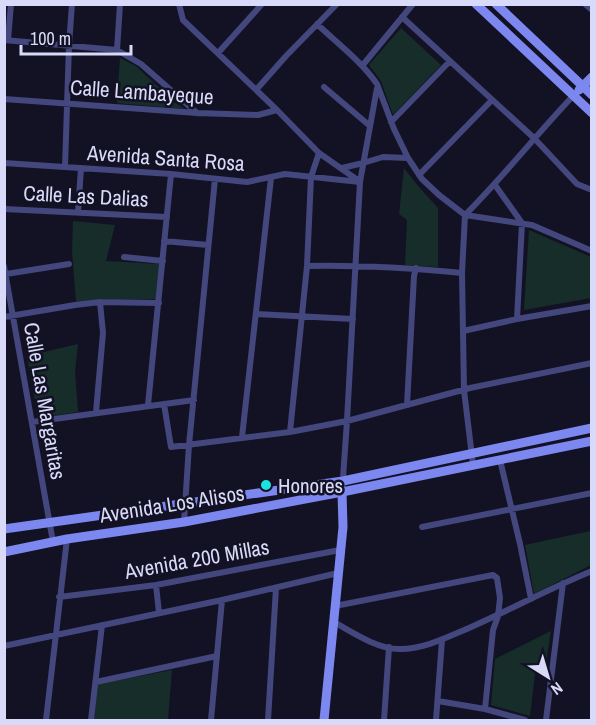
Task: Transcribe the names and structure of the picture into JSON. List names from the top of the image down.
{
  "streets": {
    "street": [
      "Calle Lambayeque",
      "Avenida Santa Rosa",
      "Calle Las Dalias",
      "Calle Las Margaritas",
      "Avenida Los Alisos",
      "Avenida 200 Millas"
    ]
  },
  "crossings": [
    ["Calle Las Margaritas", "Avenida Los Alisos"]
  ],
  "places": ["Honores"],
  "scale_bar": "100 m",
  "north": "bottom right"
}
